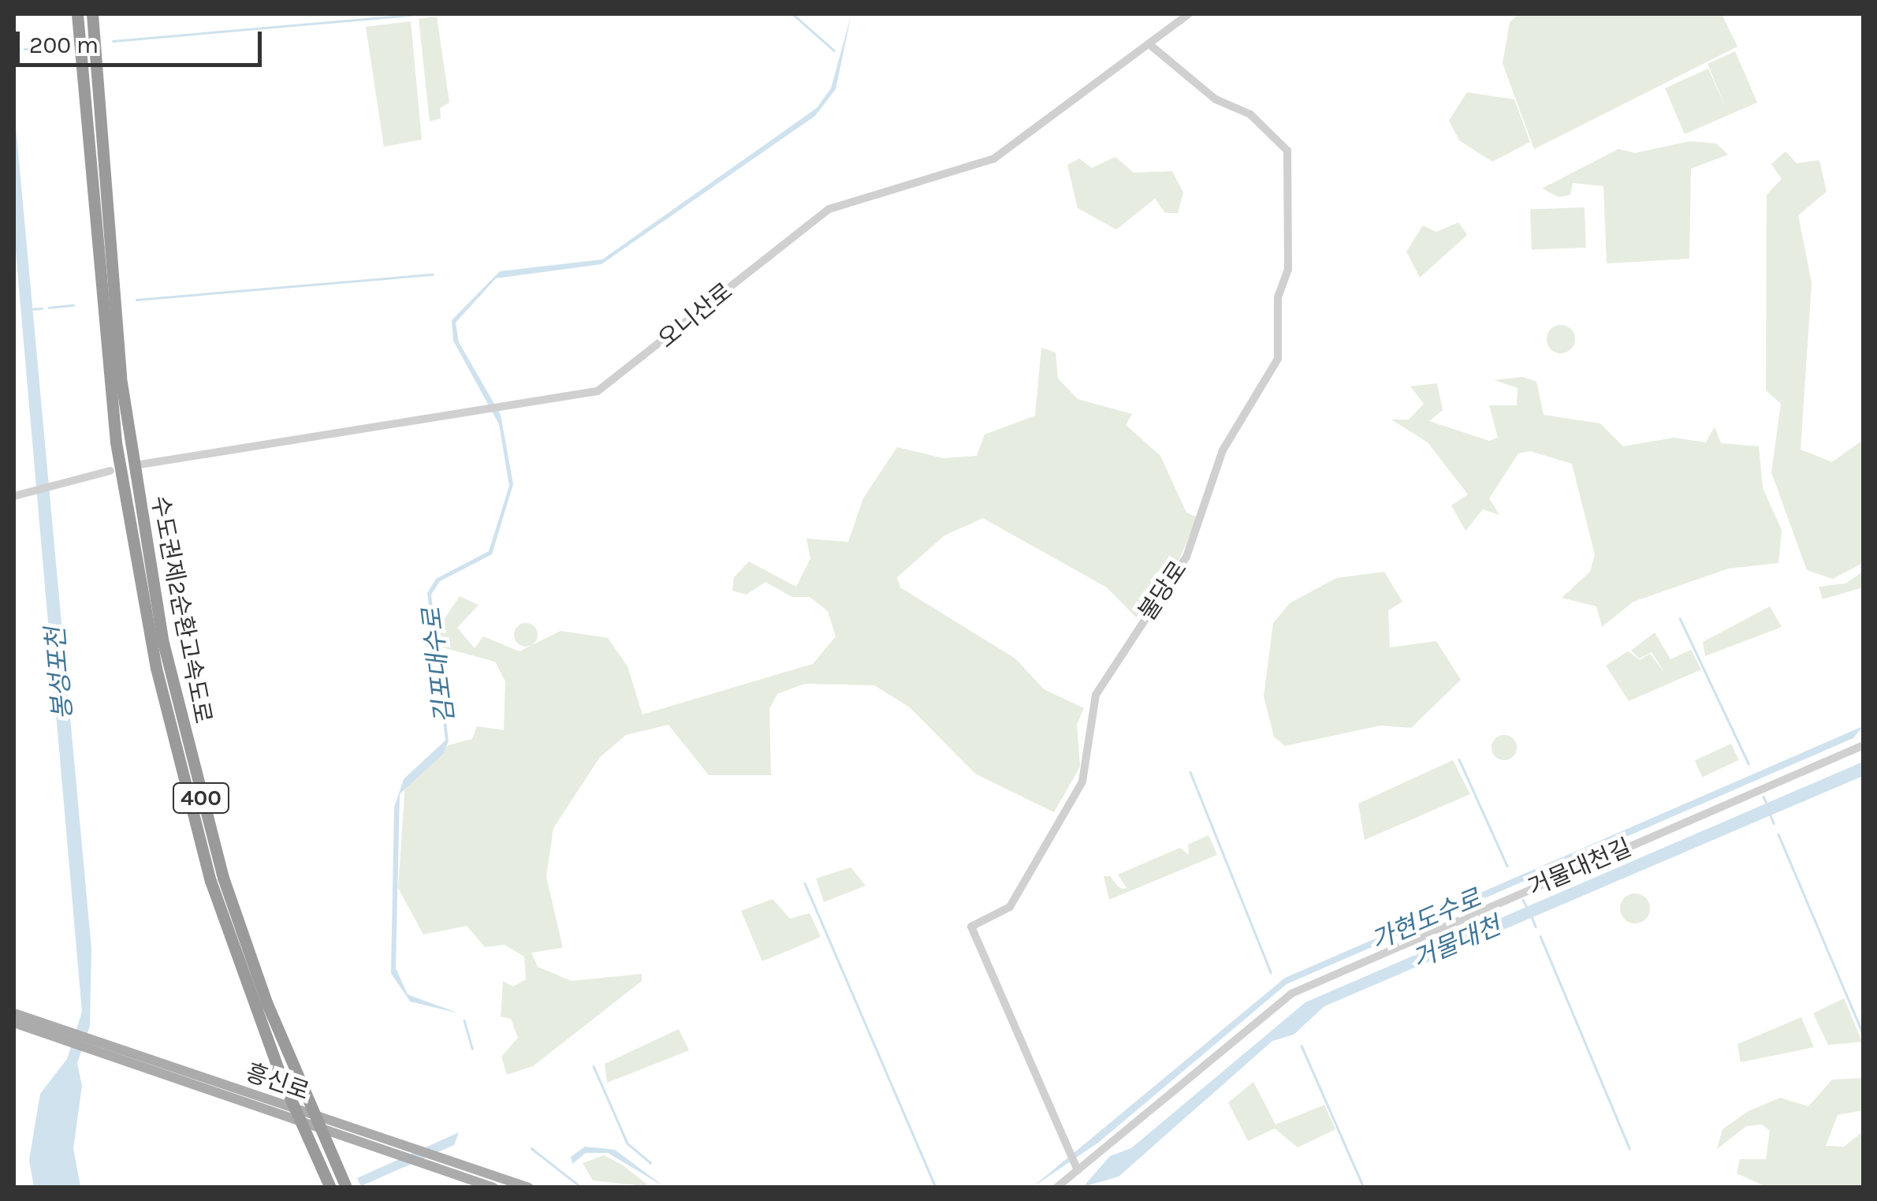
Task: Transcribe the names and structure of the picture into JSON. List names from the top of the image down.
{
  "streets": {
    "highway": ["수도권제2순환고속도로", "400"],
    "main road": ["흥신로"],
    "street": ["오니산로", "불당로", "거물대천길"]
  },
  "crossings": [
    ["오니산로", "불당로"],
    ["불당로", "거물대천길"]
  ],
  "water": [
    "김포대수로",
    "봉성포천",
    "가현도수로",
    "거물대천"
  ],
  "scale_bar": "200 m"
}
